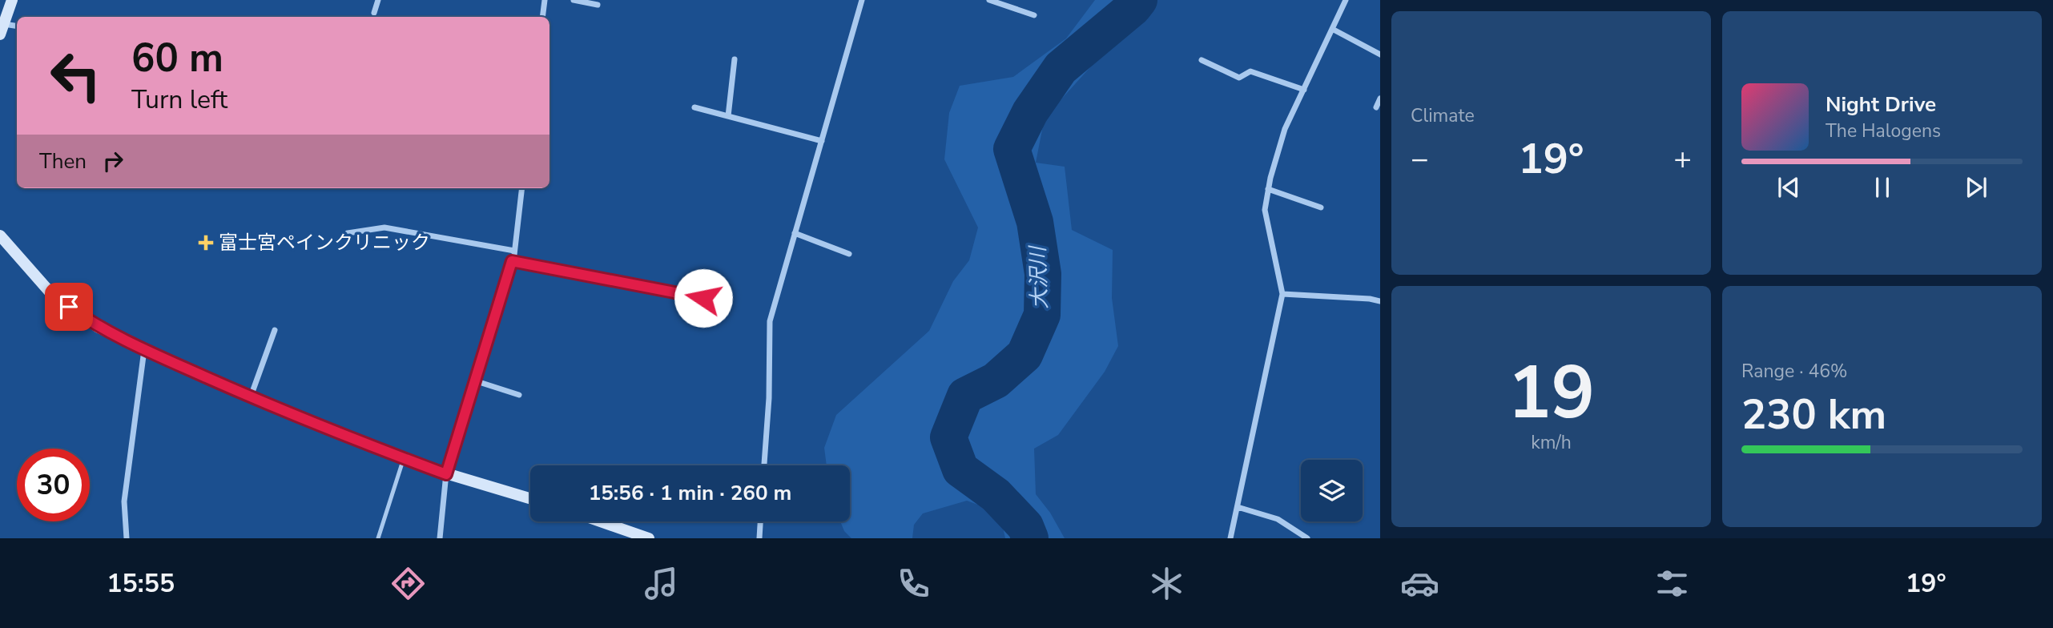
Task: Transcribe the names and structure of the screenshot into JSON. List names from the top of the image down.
{
  "water": ["大沢川"],
  "places": {
    "health": ["富士宮ペインクリニック"]
  },
  "page": {
    "tile": [
      "Climate",
      ["19", "km/h"],
      ["Range · 46%", "230 km"]
    ],
    "turn": ["60 m", "Turn left"],
    "song": ["Night Drive", "The Halogens"],
    "then": "Then",
    "heat": ["−", "19°", "+"],
    "limit": "30",
    "trip": "15:56 · 1 min · 260 m",
    "tabs": ["15:55", "19°"]
  }
}
